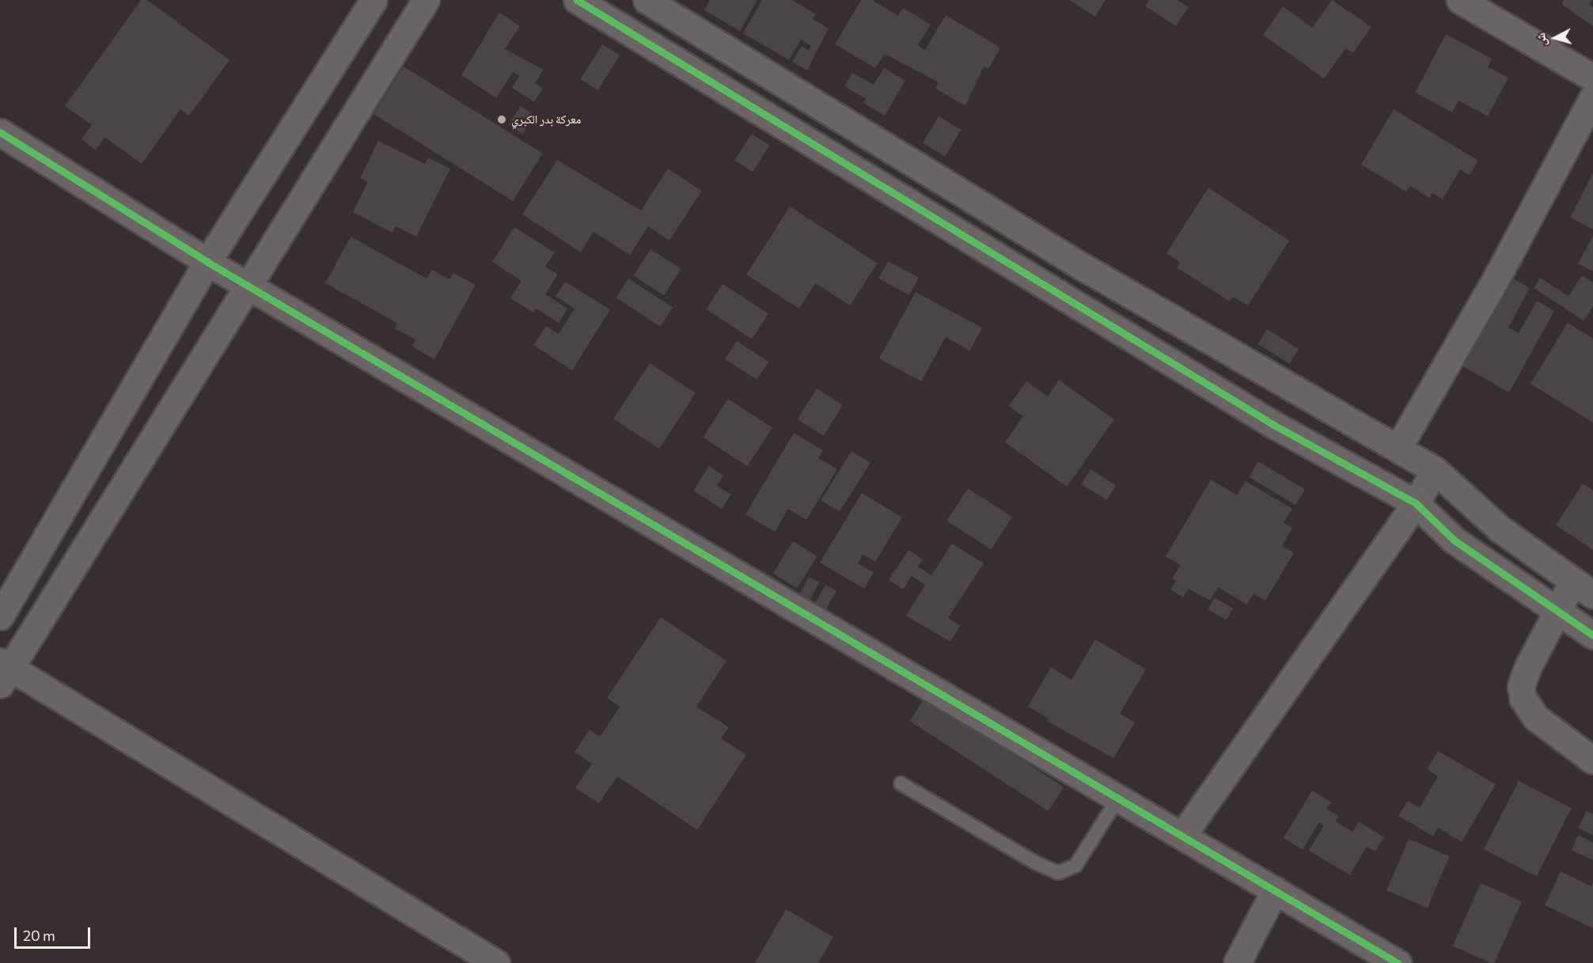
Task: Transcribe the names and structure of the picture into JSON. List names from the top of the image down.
{
  "places": ["معركة بدر الكبري"],
  "scale_bar": "20 m",
  "north": "left"
}
